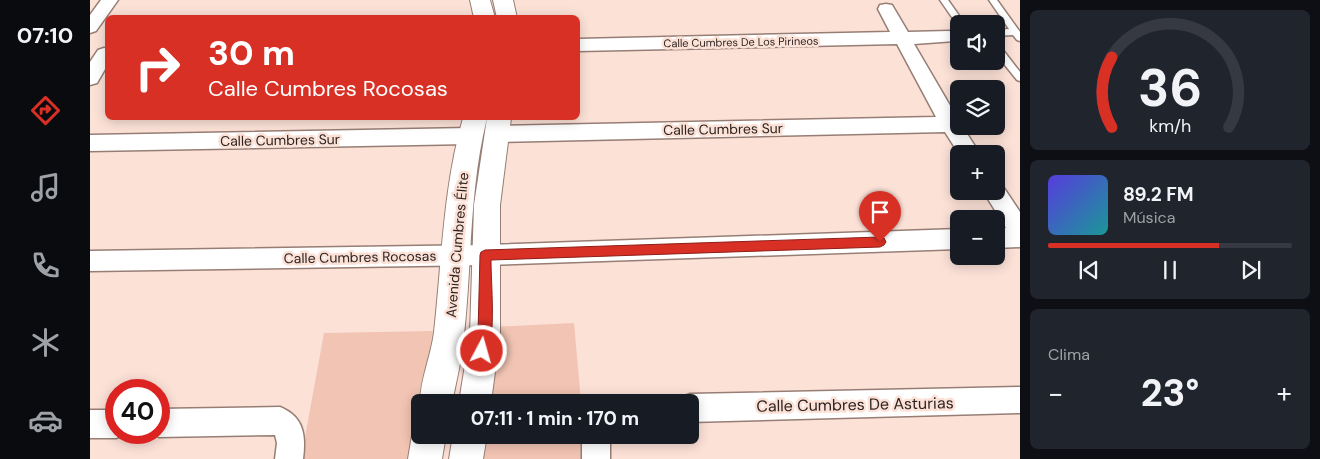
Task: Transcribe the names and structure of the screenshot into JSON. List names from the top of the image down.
{
  "streets": {
    "street": [
      "Calle Cumbres De Los Pirineos",
      "Calle Cumbres Sur",
      "Avenida Cumbres Élite",
      "Calle Cumbres Rocosas",
      "Calle Cumbres De Asturias"
    ]
  },
  "crossings": [
    ["Calle Cumbres Sur", "Avenida Cumbres Élite"],
    ["Avenida Cumbres Élite", "Calle Cumbres Rocosas"]
  ],
  "page": {
    "tabs": "07:10",
    "map_buttons": ["+", "−"],
    "turn": ["30 m", "Calle Cumbres Rocosas"],
    "song": ["89.2 FM", "Música"],
    "tile": "Clima",
    "heat": ["−", "23°", "+"],
    "limit": "40",
    "trip": "07:11 · 1 min · 170 m",
    "gauge": ["36", "km/h"]
  }
}
